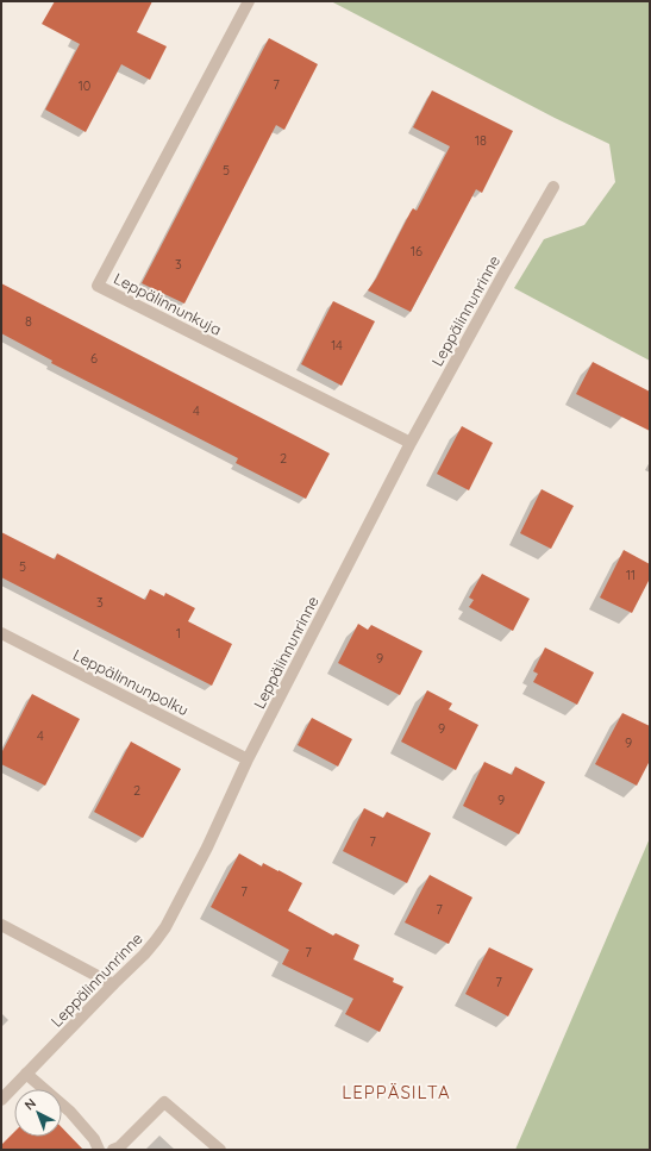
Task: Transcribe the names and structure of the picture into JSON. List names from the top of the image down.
{
  "streets": {
    "street": ["Leppälinnunkuja", "Leppälinnunrinne", "Leppälinnunpolku"]
  },
  "crossings": [
    ["Leppälinnunkuja", "Leppälinnunrinne"],
    ["Leppälinnunrinne", "Leppälinnunpolku"]
  ],
  "districts": ["LEPPÄSILTA"],
  "house_numbers": [
    "7",
    "10",
    "18",
    "5",
    "16",
    "3",
    "8",
    "14",
    "6",
    "4",
    "2",
    "5",
    "11",
    "3",
    "1",
    "9",
    "9",
    "4",
    "9",
    "2",
    "9",
    "7",
    "7",
    "7",
    "7",
    "7"
  ],
  "north": "top left"
}
